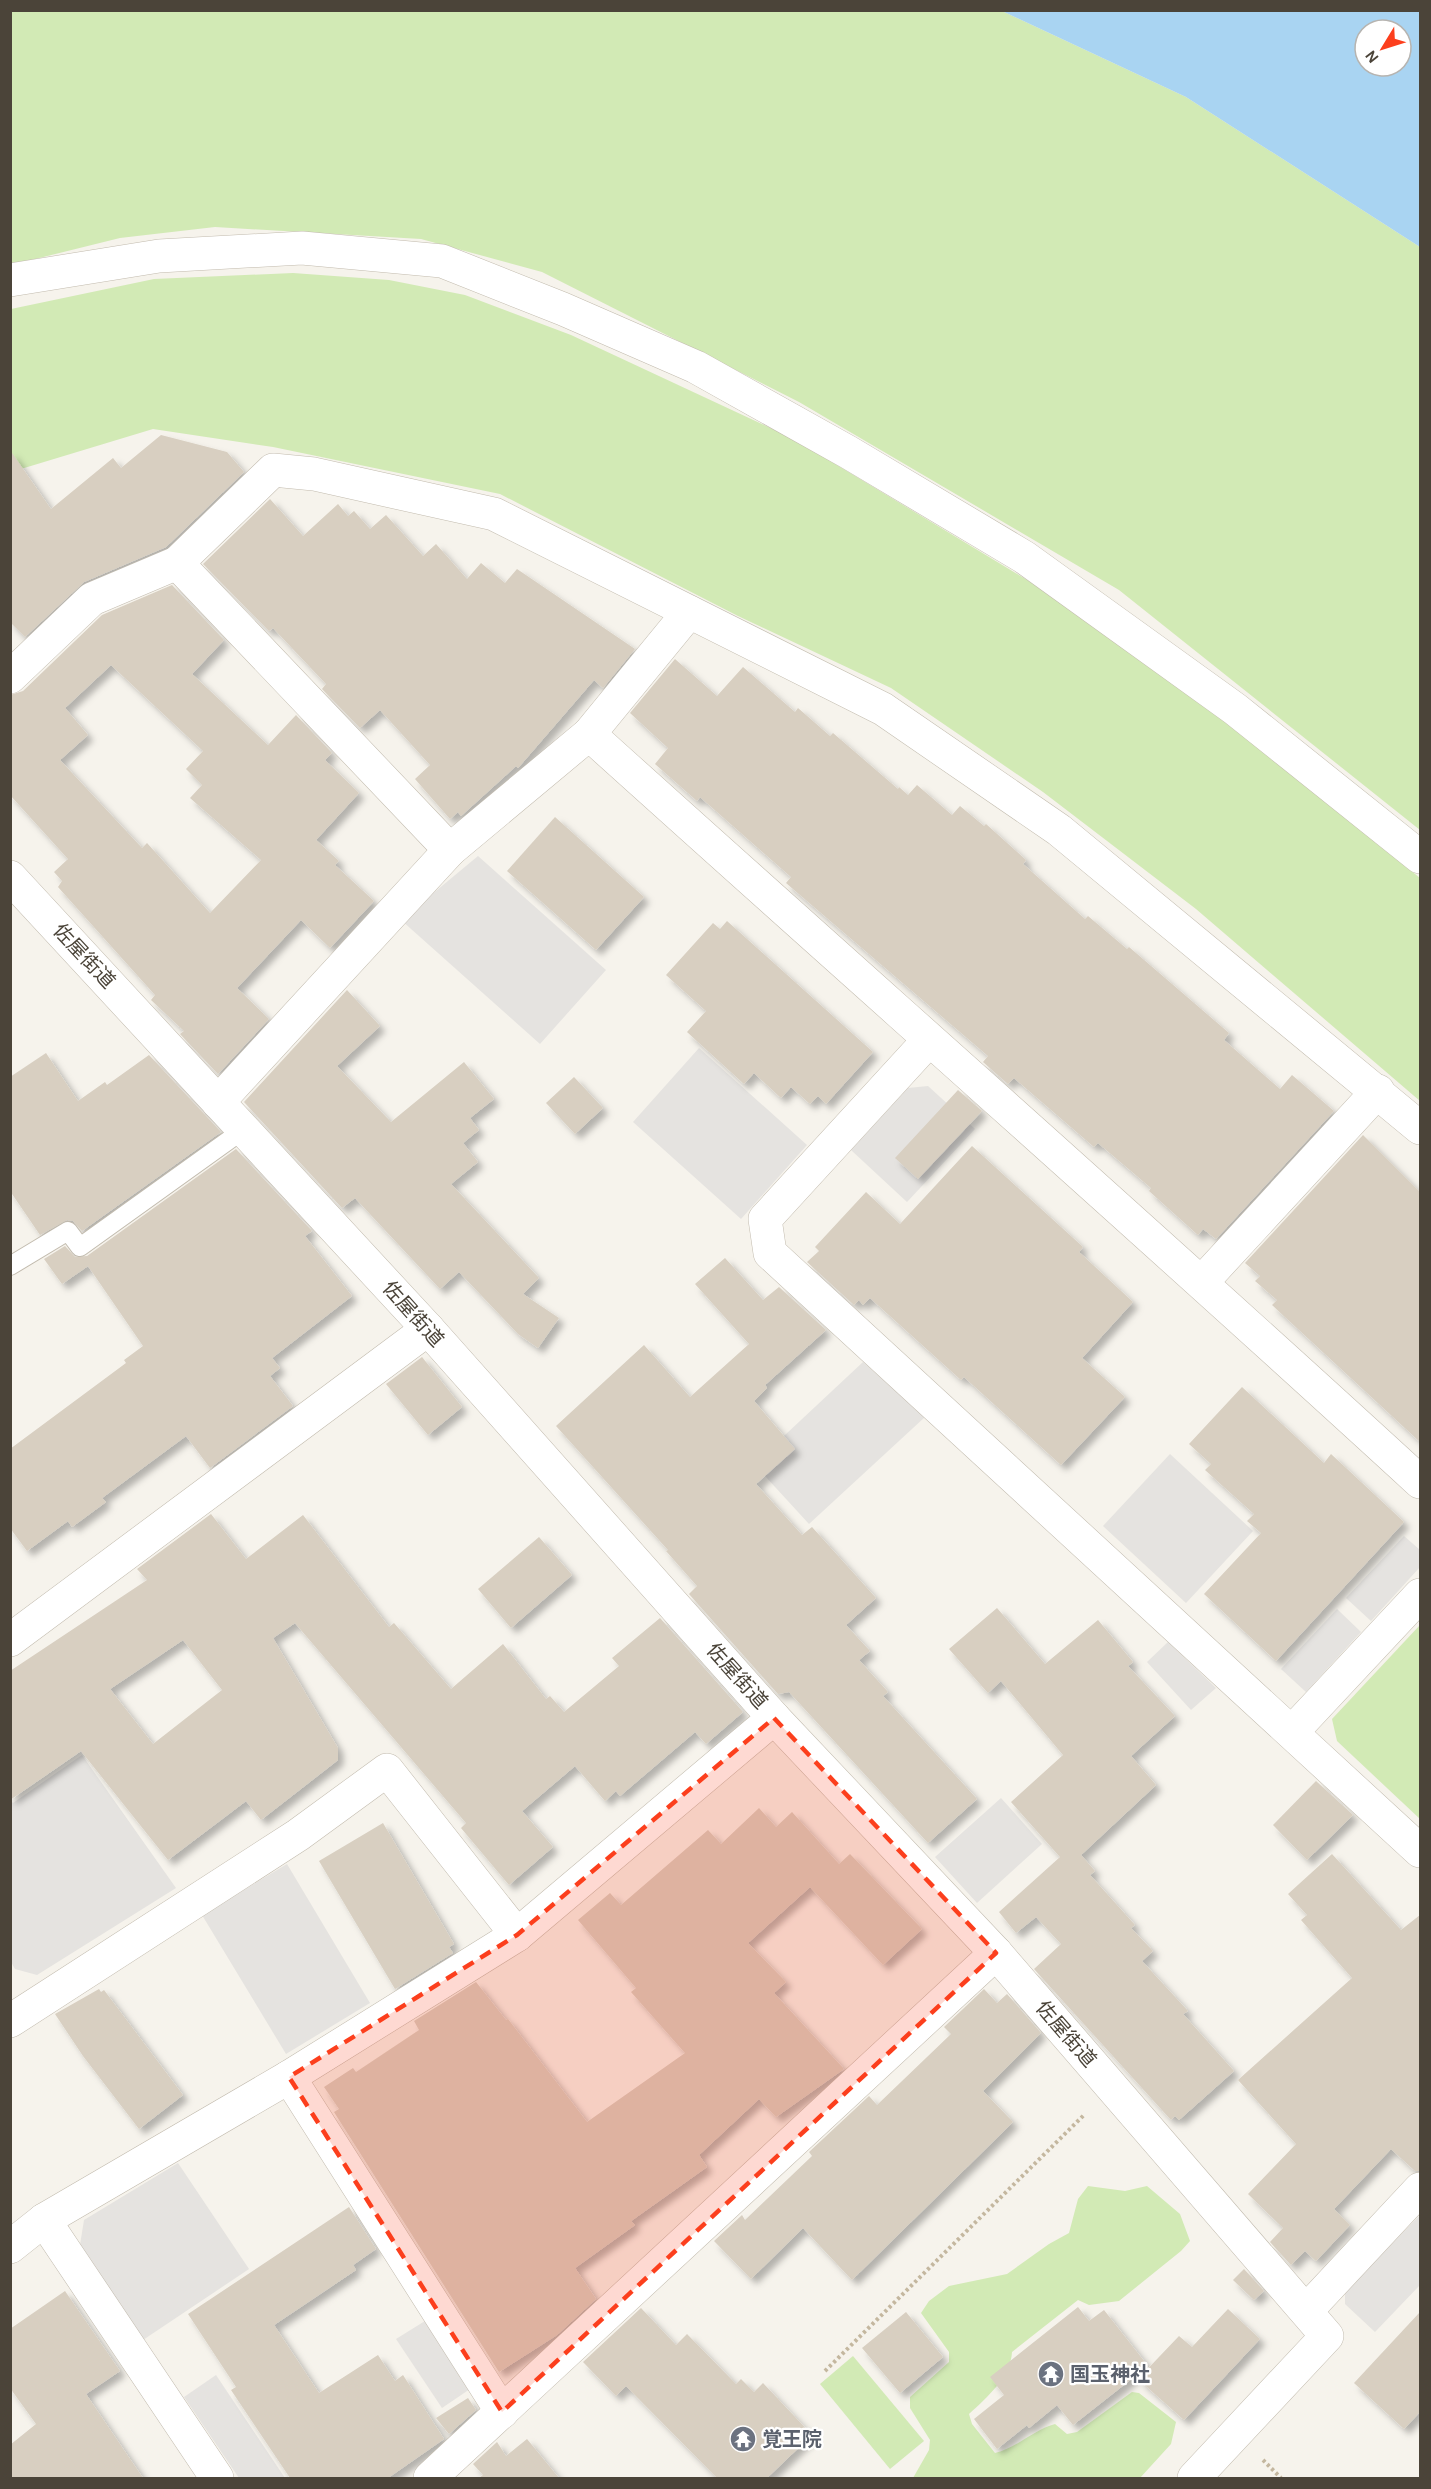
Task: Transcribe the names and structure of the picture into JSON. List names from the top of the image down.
{
  "streets": {
    "street": ["佐屋街道"]
  },
  "places": {
    "temple": ["国玉神社", "覚王院"]
  },
  "north": "bottom left"
}
